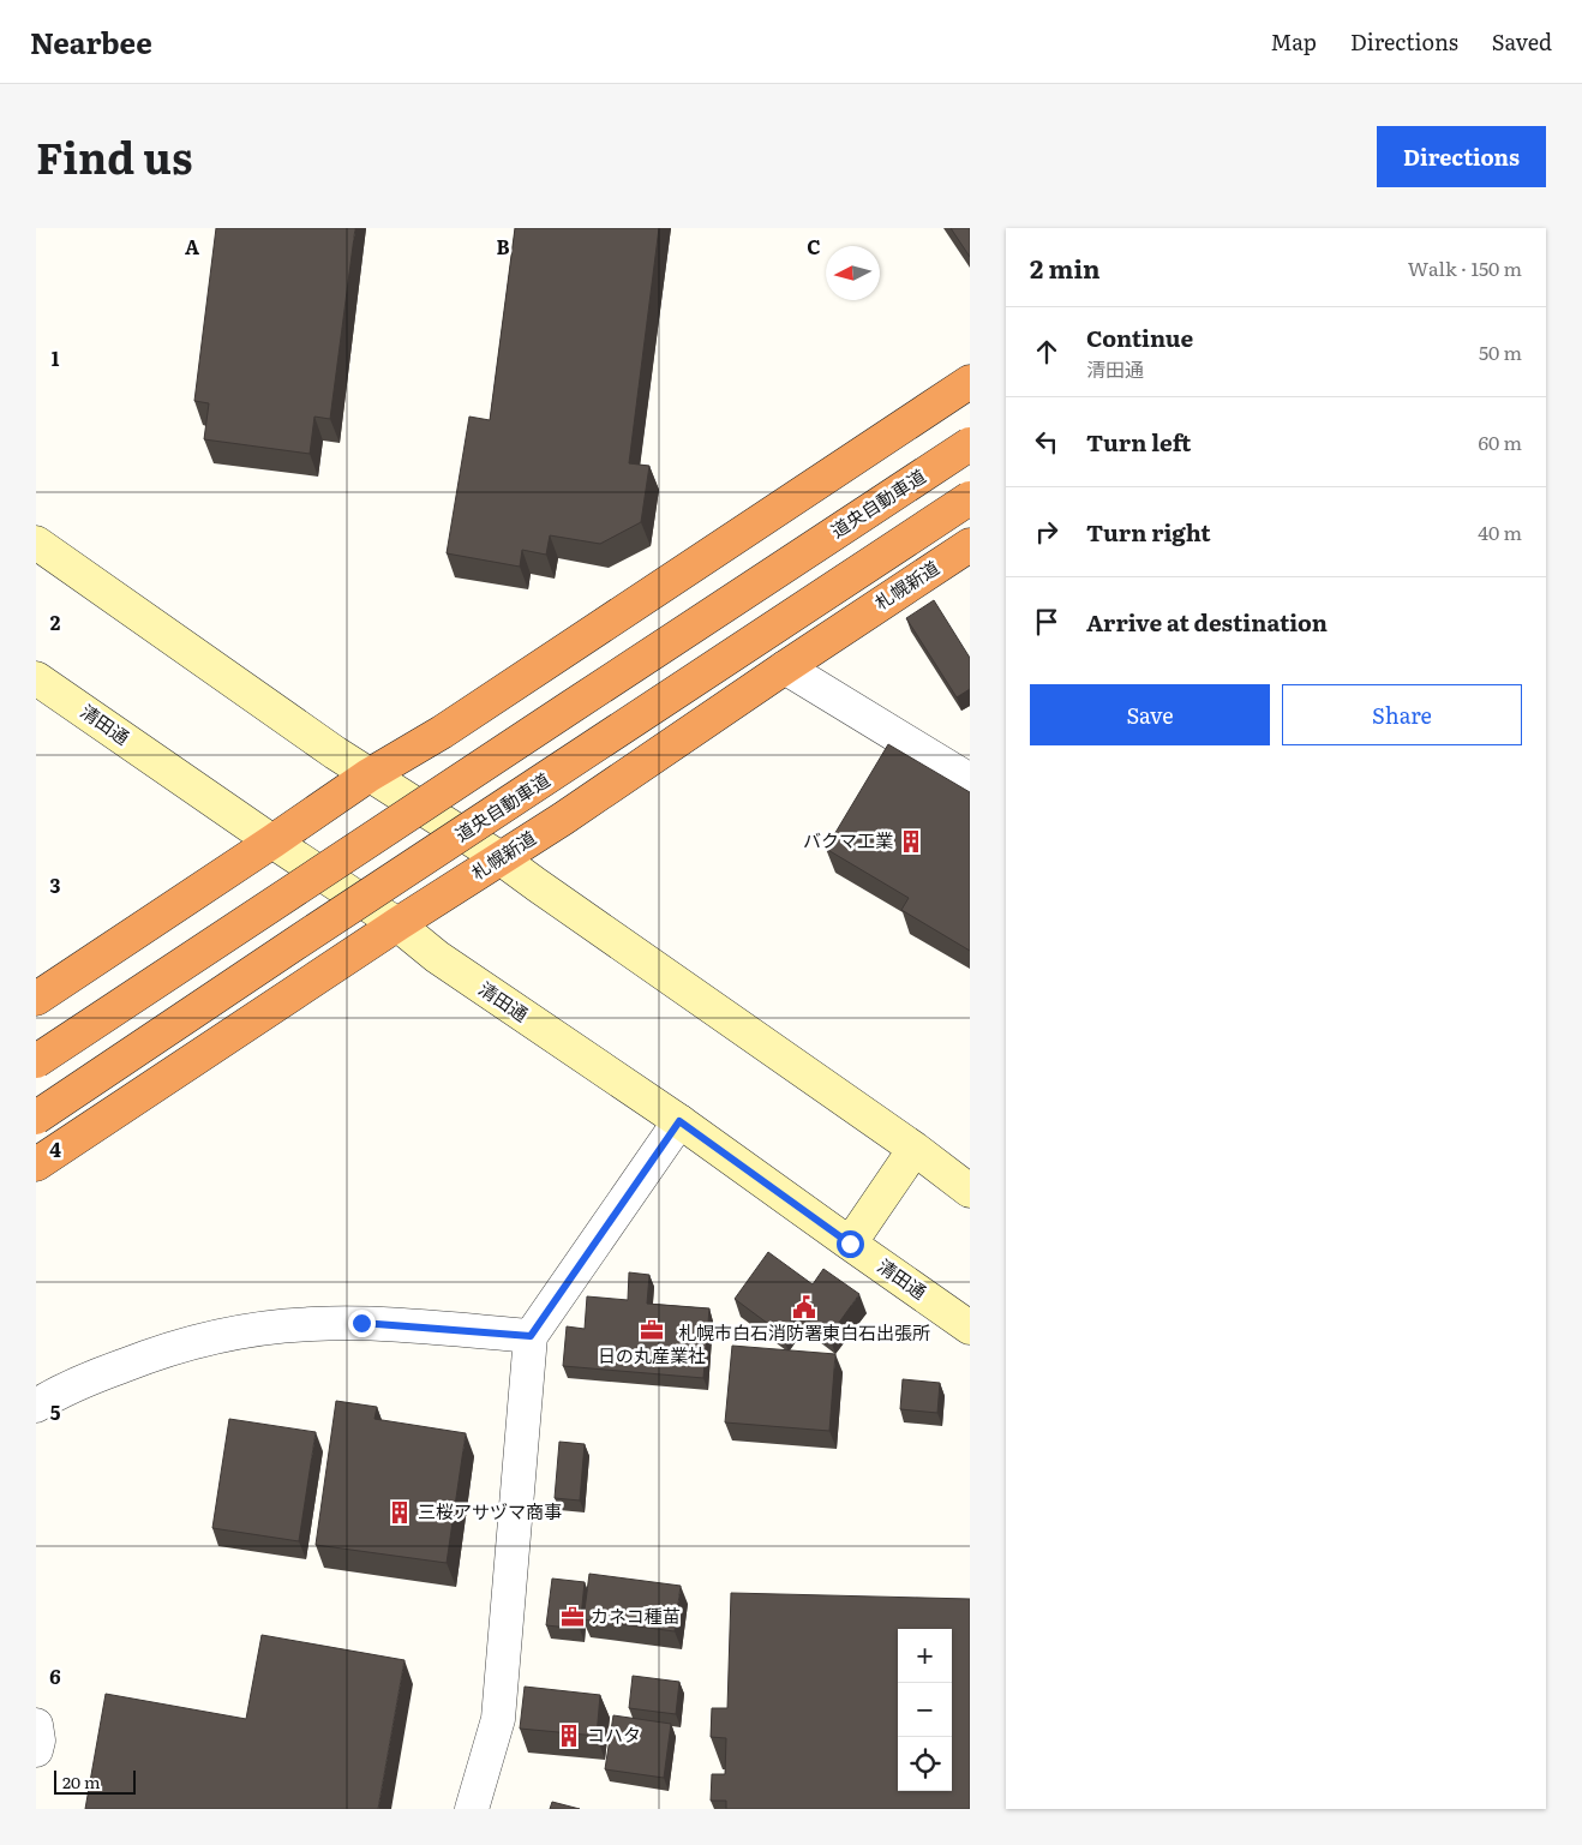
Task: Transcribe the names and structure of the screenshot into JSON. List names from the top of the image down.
{
  "streets": {
    "highway": ["道央自動車道", "札幌新道"],
    "street": ["清田通"]
  },
  "crossings": [
    ["札幌新道", "清田通"]
  ],
  "places": {
    "building": ["バクマ工業", "三桜アサヅマ商事", "コハタ"],
    "public building": ["札幌市白石消防署東白石出張所"],
    "office": ["日の丸産業社", "カネコ種苗"]
  },
  "scale_bar": "20 m",
  "north": "left",
  "page": {
    "header": "Nearbee",
    "nav": ["Map", "Directions", "Saved"],
    "title": "Find us",
    "buttons": [
      "Directions",
      ["Save", "Share"]
    ],
    "heading": ["2 min", "Walk · 150 m"],
    "list": [
      ["Continue", "清田通", "50 m"],
      ["Turn left", "60 m"],
      ["Turn right", "40 m"],
      "Arrive at destination"
    ],
    "map_buttons": ["+", "−"],
    "scale": "20 m"
  },
  "grid": {
    "columns": ["A", "B", "C"],
    "rows": [
      "1",
      "2",
      "3",
      "4",
      "5",
      "6"
    ]
  }
}
